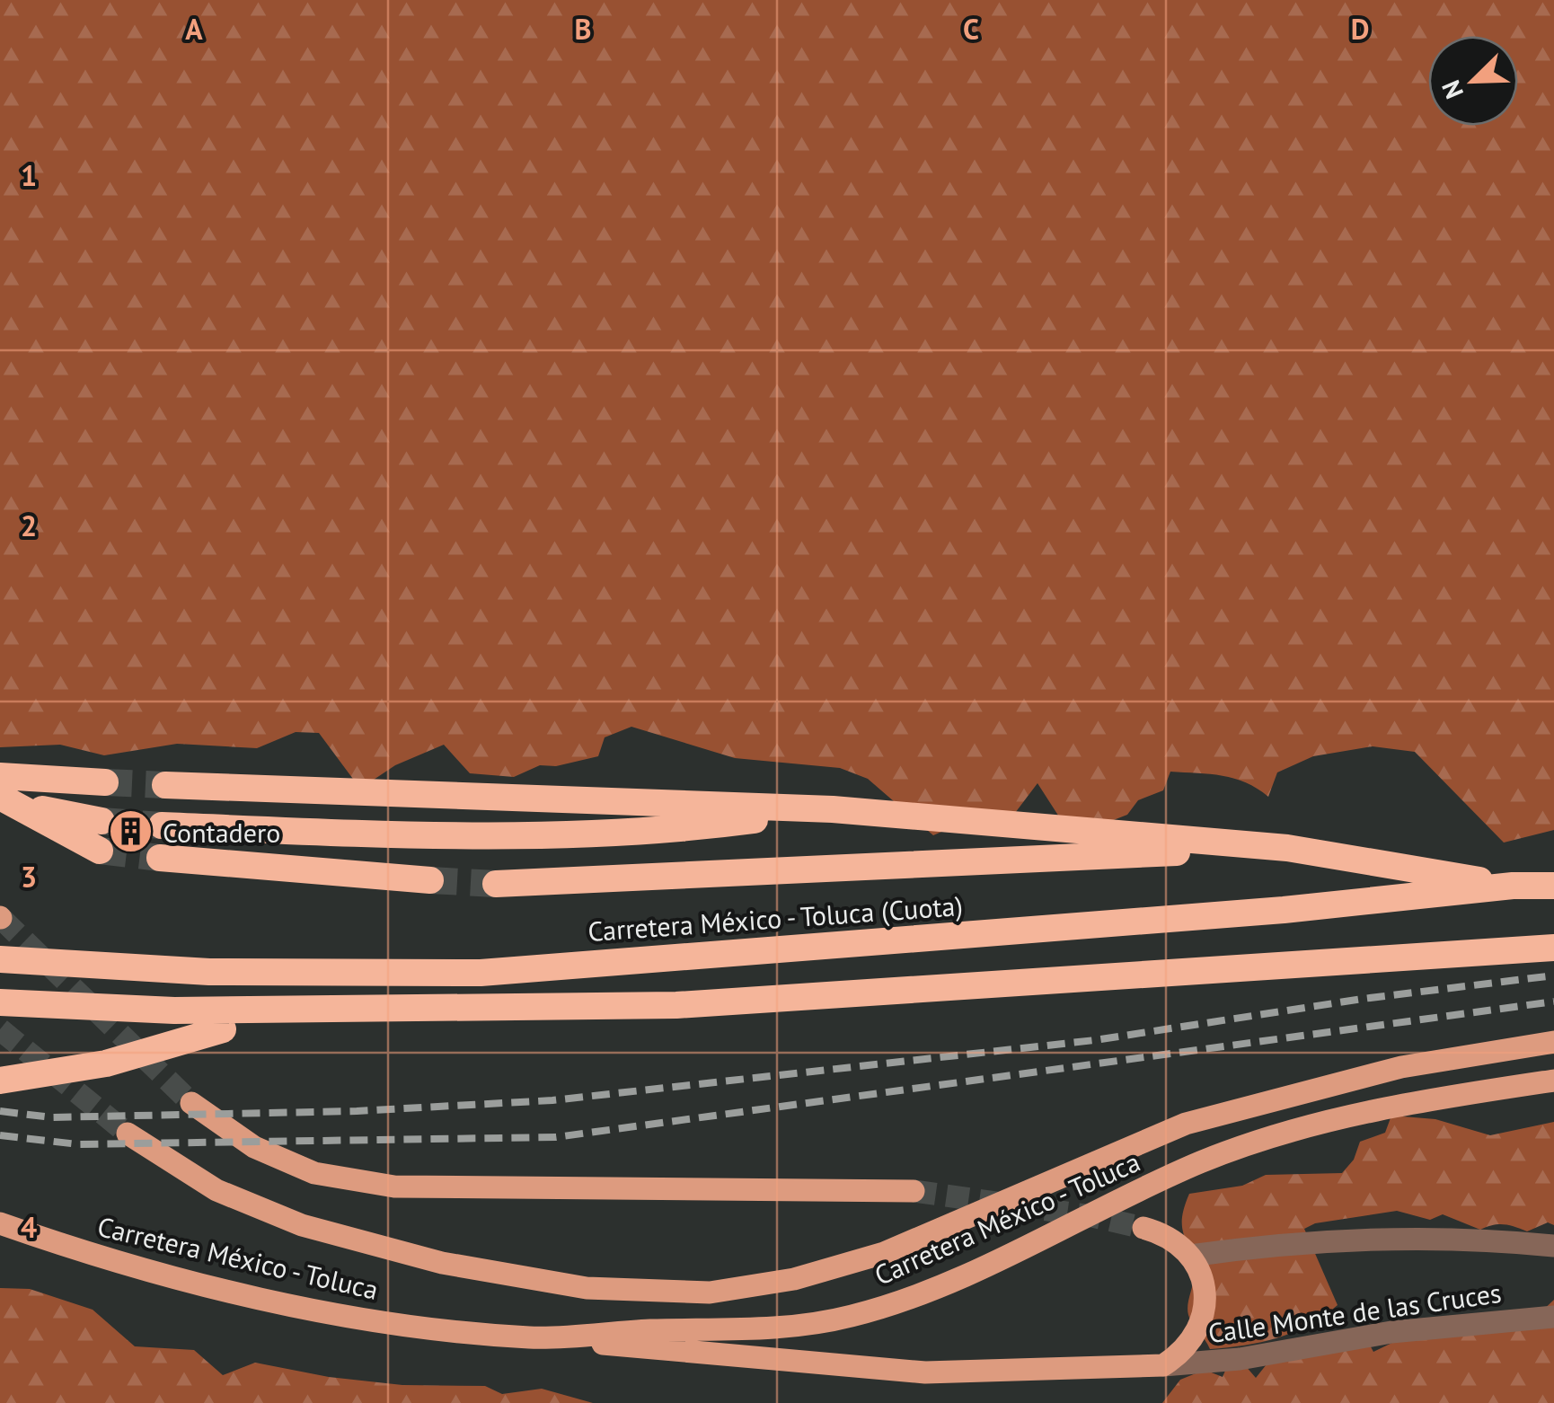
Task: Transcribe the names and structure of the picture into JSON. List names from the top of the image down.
{
  "streets": {
    "highway": ["Carretera México - Toluca (Cuota)"],
    "main road": ["Carretera México - Toluca"],
    "street": ["Calle Monte de las Cruces"]
  },
  "places": {
    "building": ["Contadero"]
  },
  "north": "bottom left",
  "grid": {
    "columns": [
      "A",
      "B",
      "C",
      "D"
    ],
    "rows": [
      "1",
      "2",
      "3",
      "4"
    ]
  }
}
